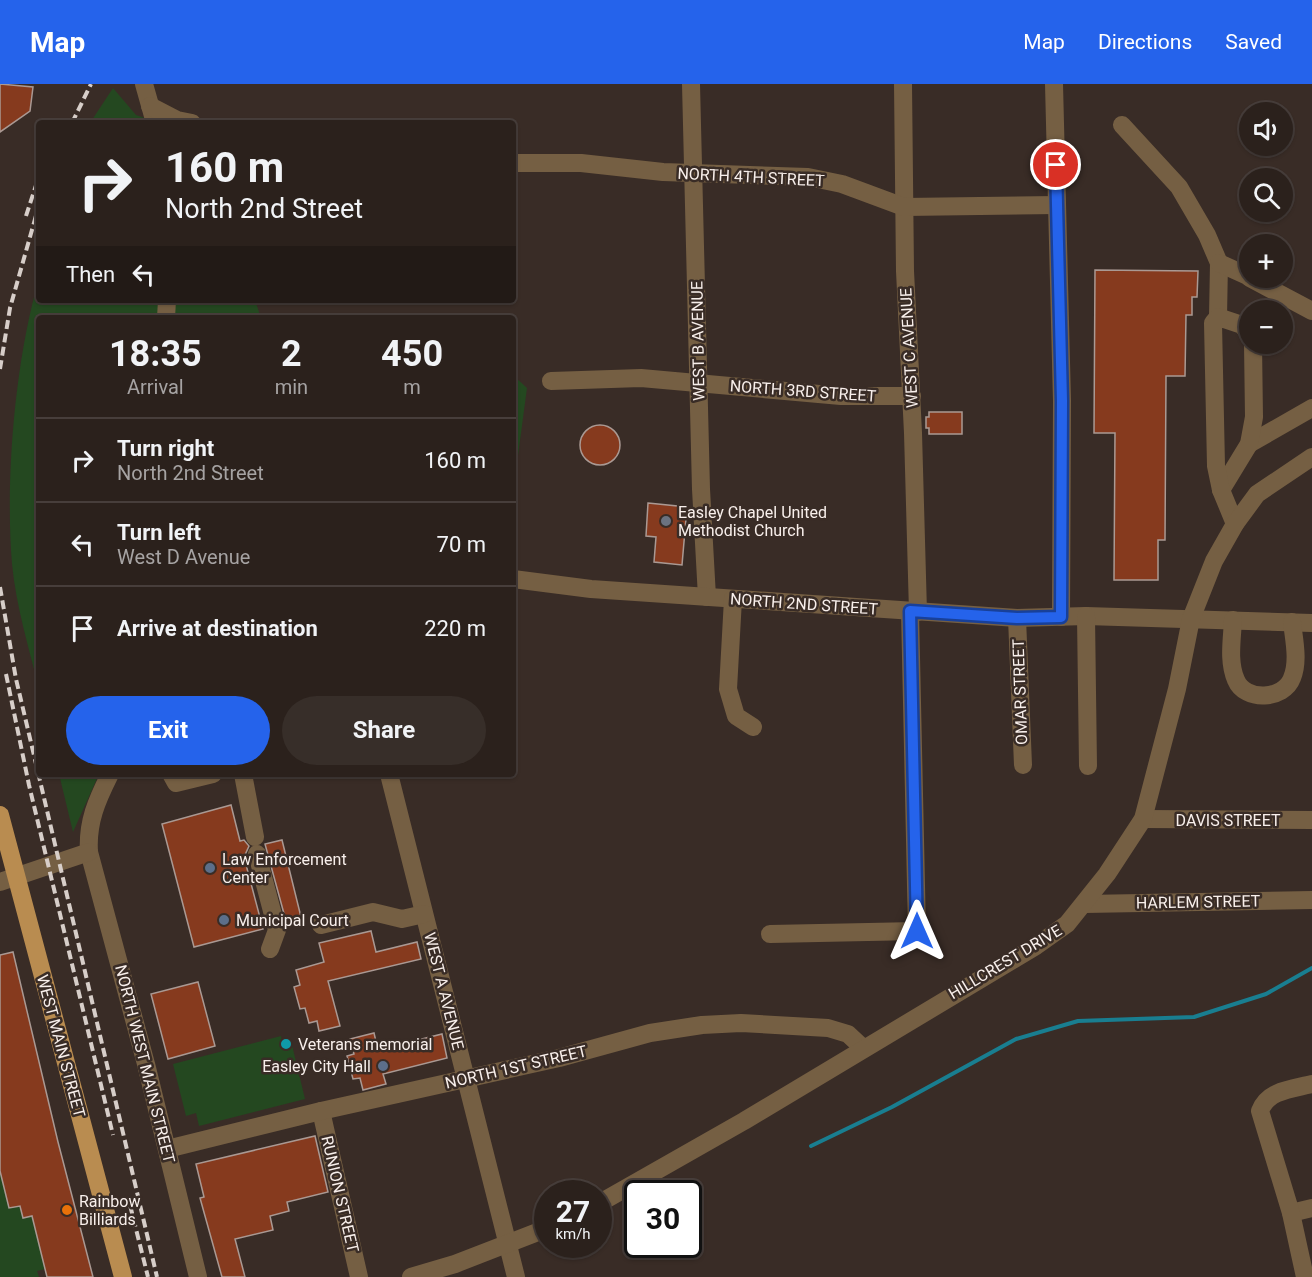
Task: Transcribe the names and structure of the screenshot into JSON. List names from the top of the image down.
{
  "streets": {
    "main road": ["WEST MAIN STREET"],
    "street": [
      "NORTH 4TH STREET",
      "WEST B AVENUE",
      "WEST C AVENUE",
      "NORTH 3RD STREET",
      "NORTH 2ND STREET",
      "OMAR STREET",
      "DAVIS STREET",
      "HARLEM STREET",
      "HILLCREST DRIVE",
      "WEST A AVENUE",
      "NORTH WEST MAIN STREET",
      "NORTH 1ST STREET",
      "RUNION STREET"
    ]
  },
  "crossings": [
    ["NORTH 4TH STREET", "WEST B AVENUE"],
    ["NORTH 4TH STREET", "WEST C AVENUE"],
    ["WEST B AVENUE", "NORTH 3RD STREET"],
    ["WEST B AVENUE", "NORTH 2ND STREET"],
    ["WEST C AVENUE", "NORTH 3RD STREET"],
    ["WEST C AVENUE", "NORTH 2ND STREET"],
    ["NORTH 2ND STREET", "OMAR STREET"],
    ["NORTH 2ND STREET", "HILLCREST DRIVE"],
    ["DAVIS STREET", "HILLCREST DRIVE"],
    ["HARLEM STREET", "HILLCREST DRIVE"],
    ["HILLCREST DRIVE", "NORTH 1ST STREET"],
    ["WEST A AVENUE", "NORTH 1ST STREET"],
    ["NORTH WEST MAIN STREET", "NORTH 1ST STREET"],
    ["NORTH 1ST STREET", "RUNION STREET"]
  ],
  "places": [
    "Easley Chapel United Methodist Church",
    "Law Enforcement Center",
    "Municipal Court",
    "Veterans memorial",
    "Easley City Hall",
    "Rainbow Billiards"
  ],
  "page": {
    "header": "Map",
    "nav": ["Map", "Directions", "Saved"],
    "map_buttons": ["+", "−"],
    "turn": ["160 m", "North 2nd Street"],
    "then": "Then",
    "eta": [
      "18:35",
      "Arrival",
      "2",
      "min",
      "450",
      "m"
    ],
    "list": [
      {
        "name": "Turn right",
        "note": "North 2nd Street",
        "value": "160 m"
      },
      {
        "name": "Turn left",
        "note": "West D Avenue",
        "value": "70 m"
      },
      {
        "name": "Arrive at destination",
        "value": "220 m"
      }
    ],
    "buttons": ["Exit", "Share"],
    "speed": "27 km/h",
    "limit": "30"
  }
}
